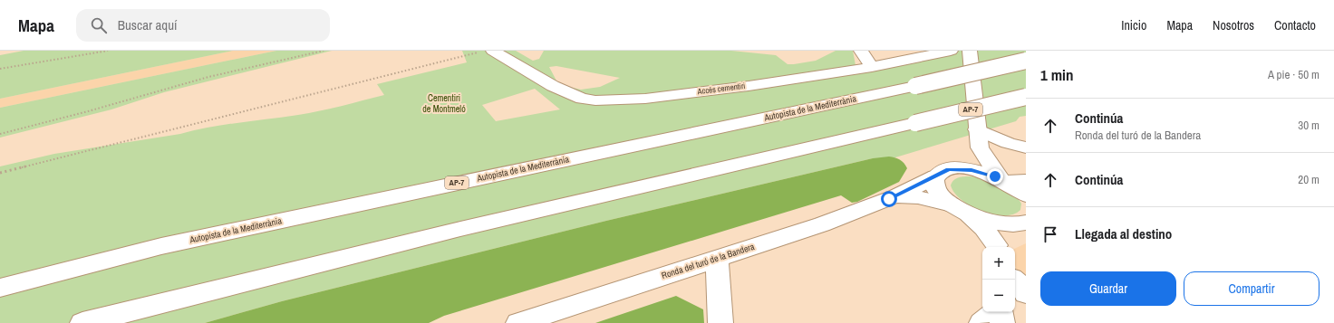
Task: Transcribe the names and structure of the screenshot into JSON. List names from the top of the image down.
{
  "streets": {
    "main road": [
      "Accés cementiri",
      "Autopista de la Mediterrània",
      "AP-7",
      "Ronda del turó de la Bandera"
    ]
  },
  "parks": ["Cementiri de Montmeló"],
  "page": {
    "header": "Mapa",
    "search": "Buscar aquí",
    "nav": [
      "Inicio",
      "Mapa",
      "Nosotros",
      "Contacto"
    ],
    "heading": ["1 min", "A pie · 50 m"],
    "list": [
      ["Continúa", "Ronda del turó de la Bandera", "30 m"],
      ["Continúa", "20 m"],
      "Llegada al destino"
    ],
    "map_buttons": ["+", "−"],
    "buttons": ["Guardar", "Compartir"]
  }
}
